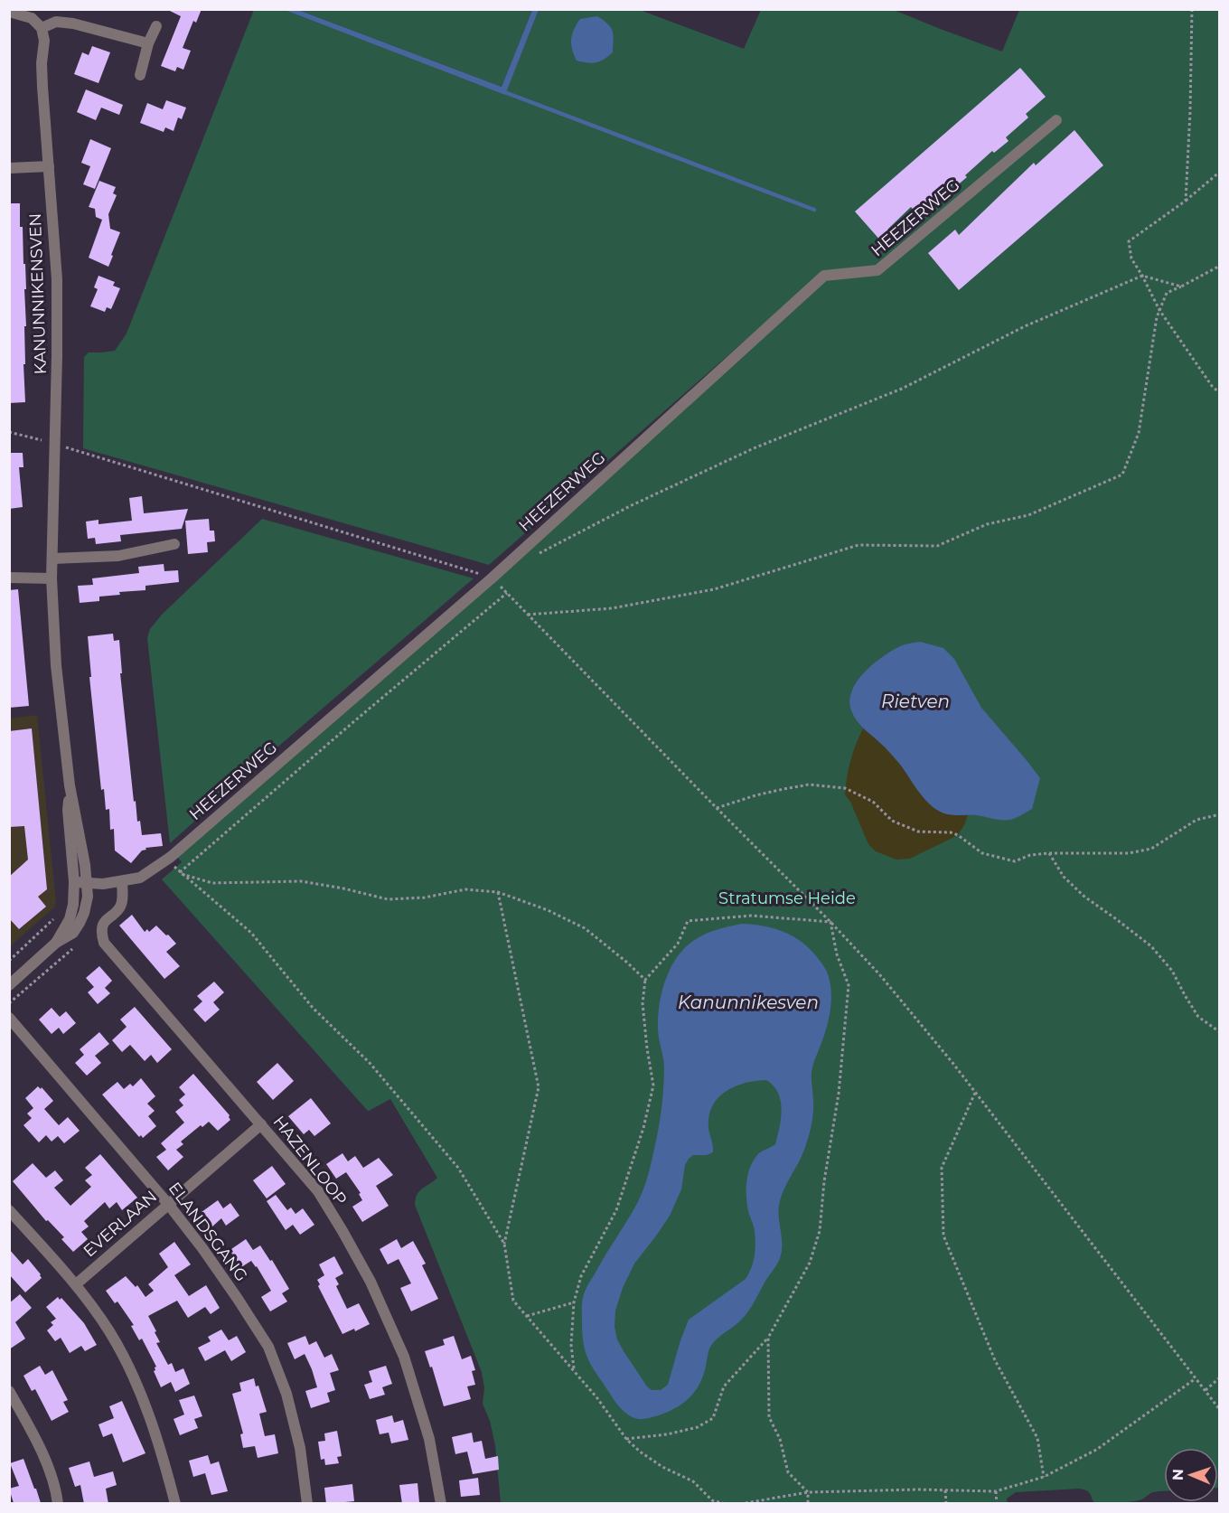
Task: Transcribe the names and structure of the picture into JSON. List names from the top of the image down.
{
  "streets": {
    "street": [
      "HEEZERWEG",
      "KANUNNIKENSVEN",
      "HAZENLOOP",
      "EVERLAAN",
      "ELANDSGANG"
    ]
  },
  "crossings": [
    ["HEEZERWEG", "KANUNNIKENSVEN"],
    ["HEEZERWEG", "HAZENLOOP"],
    ["HAZENLOOP", "EVERLAAN"],
    ["EVERLAAN", "ELANDSGANG"]
  ],
  "water": ["Rietven", "Kanunnikesven"],
  "parks": ["Stratumse Heide"],
  "north": "left"
}
